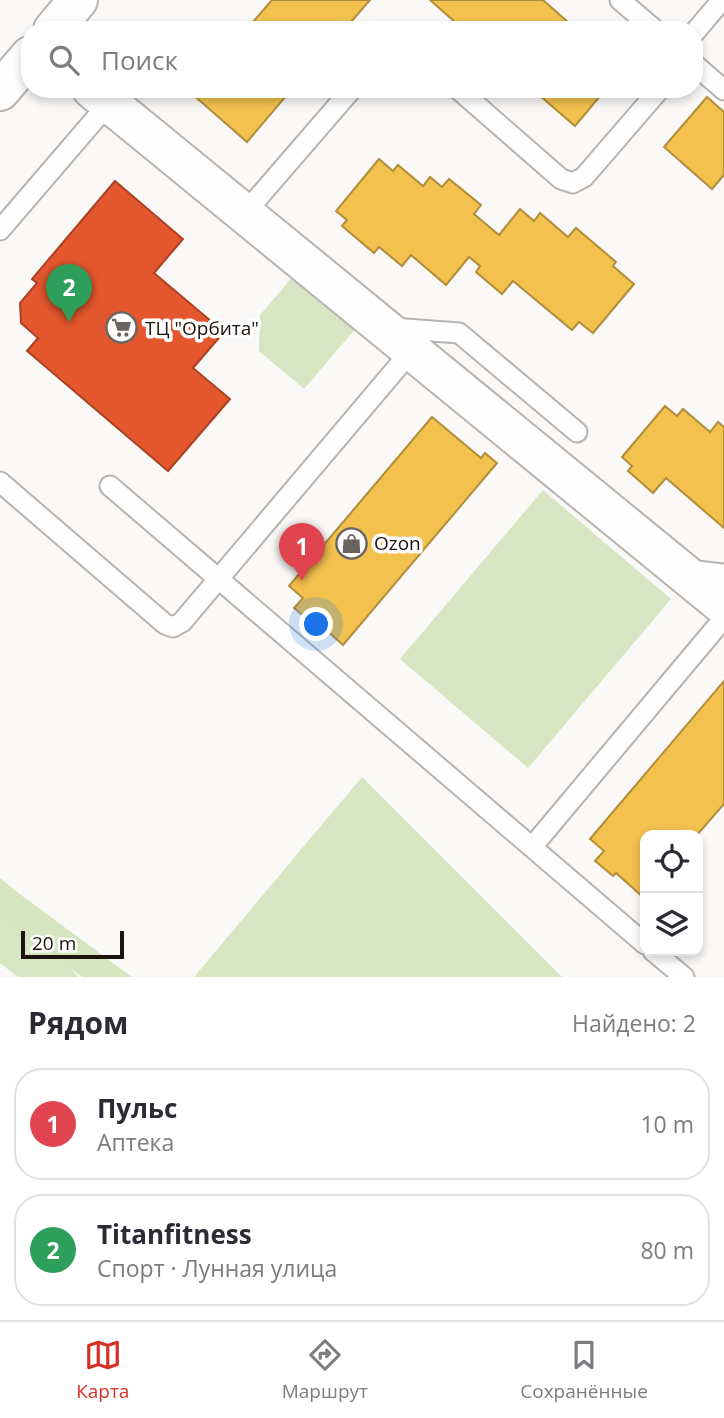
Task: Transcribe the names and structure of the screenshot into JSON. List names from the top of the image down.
{
  "places": {
    "supermarket": ["ТЦ \"Орбита\""],
    "shop": ["Ozon"]
  },
  "scale_bar": "20 m",
  "page": {
    "search": "Поиск",
    "pins": ["2", "1"],
    "scale": "20 m",
    "heading": ["Рядом", "Найдено: 2"],
    "list": [
      {
        "mark": "1",
        "name": "Пульс",
        "note": "Аптека",
        "value": "10 m"
      },
      {
        "mark": "2",
        "name": "Titanfitness",
        "note": "Спорт · Лунная улица",
        "value": "80 m"
      }
    ],
    "nav": ["Карта", "Маршрут", "Сохранённые"]
  }
}
